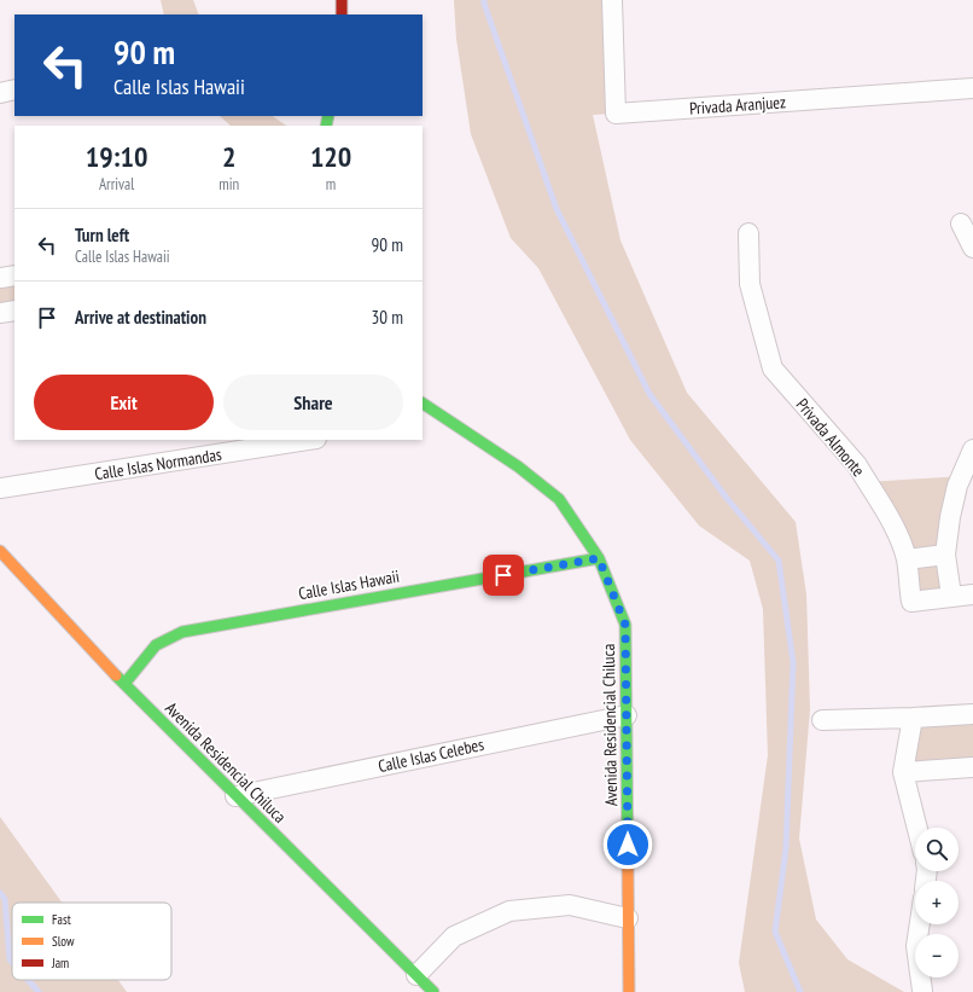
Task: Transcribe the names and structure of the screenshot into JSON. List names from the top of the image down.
{
  "streets": {
    "street": [
      "Privada Aranjuez",
      "Privada Almonte",
      "Calle Islas Normandas",
      "Calle Islas Hawaii",
      "Avenida Residencial Chiluca",
      "Calle Islas Celebes"
    ]
  },
  "crossings": [
    ["Calle Islas Hawaii", "Avenida Residencial Chiluca"],
    ["Avenida Residencial Chiluca", "Calle Islas Celebes"]
  ],
  "legend": ["Fast", "Slow", "Jam"],
  "page": {
    "turn": ["90 m", "Calle Islas Hawaii"],
    "eta": [
      "19:10",
      "Arrival",
      "2",
      "min",
      "120",
      "m"
    ],
    "list": [
      {
        "name": "Turn left",
        "note": "Calle Islas Hawaii",
        "value": "90 m"
      },
      {
        "name": "Arrive at destination",
        "value": "30 m"
      }
    ],
    "buttons": ["Exit", "Share"],
    "map_buttons": ["+", "−"]
  }
}
